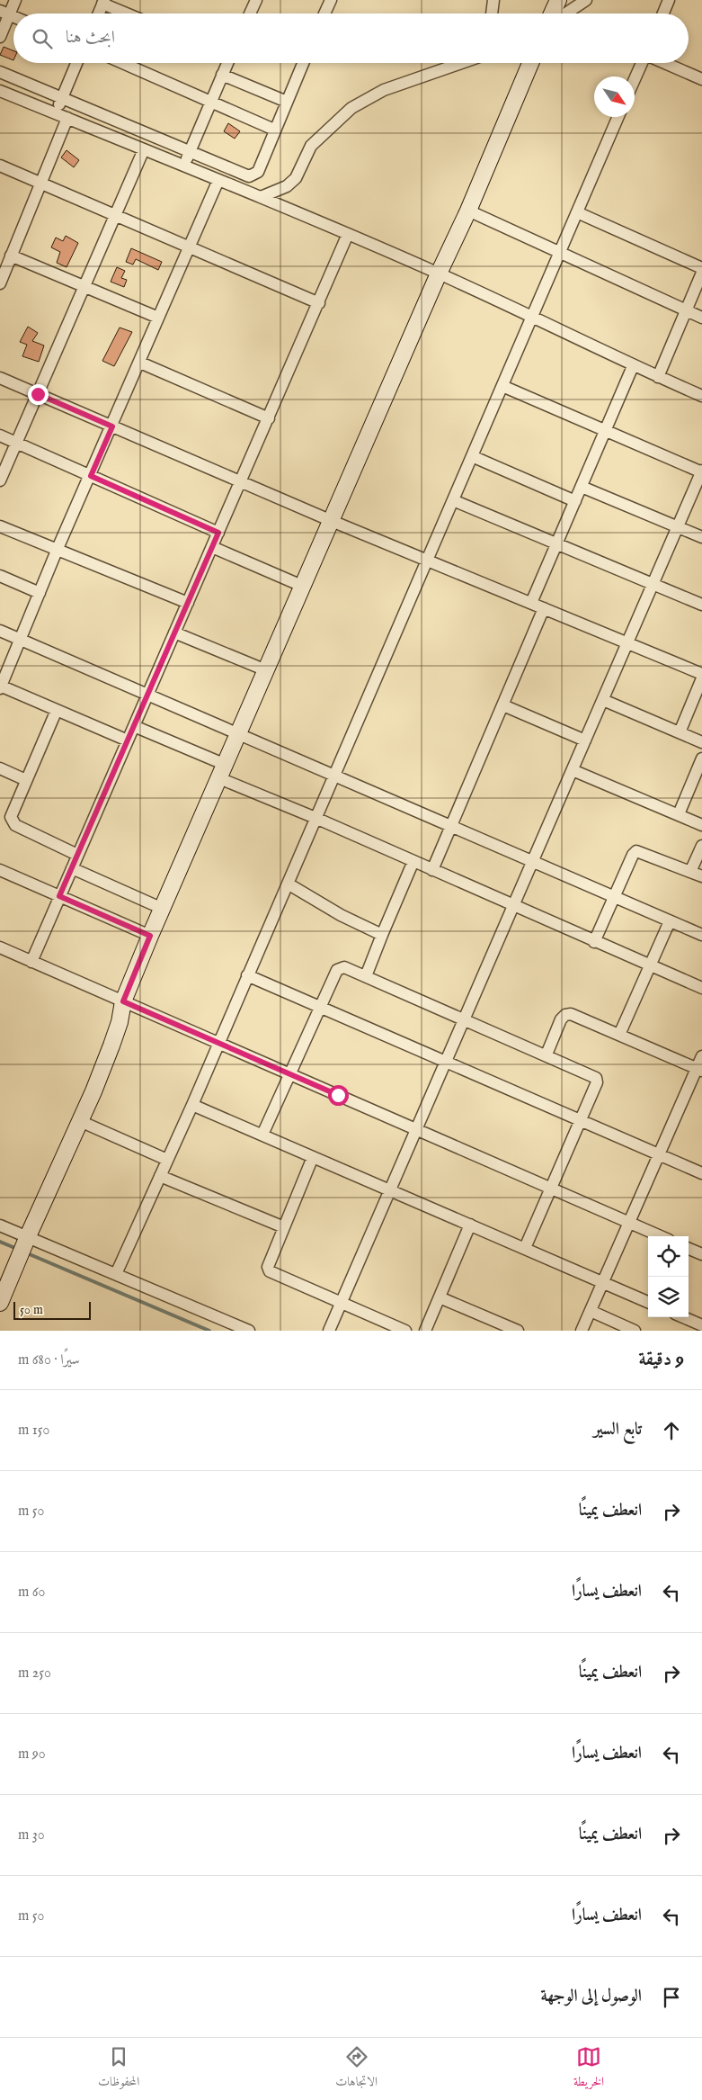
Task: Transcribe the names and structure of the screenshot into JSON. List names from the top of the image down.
{
  "scale_bar": "50 m",
  "north": "bottom right",
  "page": {
    "search": "ابحث هنا",
    "scale": "50 m",
    "heading": ["9 دقيقة", "سيرًا · 680 m"],
    "list": [
      ["تابع السير", "150 m"],
      ["انعطف يمينًا", "50 m"],
      ["انعطف يسارًا", "60 m"],
      ["انعطف يمينًا", "250 m"],
      ["انعطف يسارًا", "90 m"],
      ["انعطف يمينًا", "30 m"],
      ["انعطف يسارًا", "50 m"],
      "الوصول إلى الوجهة"
    ],
    "nav": ["الخريطة", "الاتجاهات", "المحفوظات"]
  }
}
